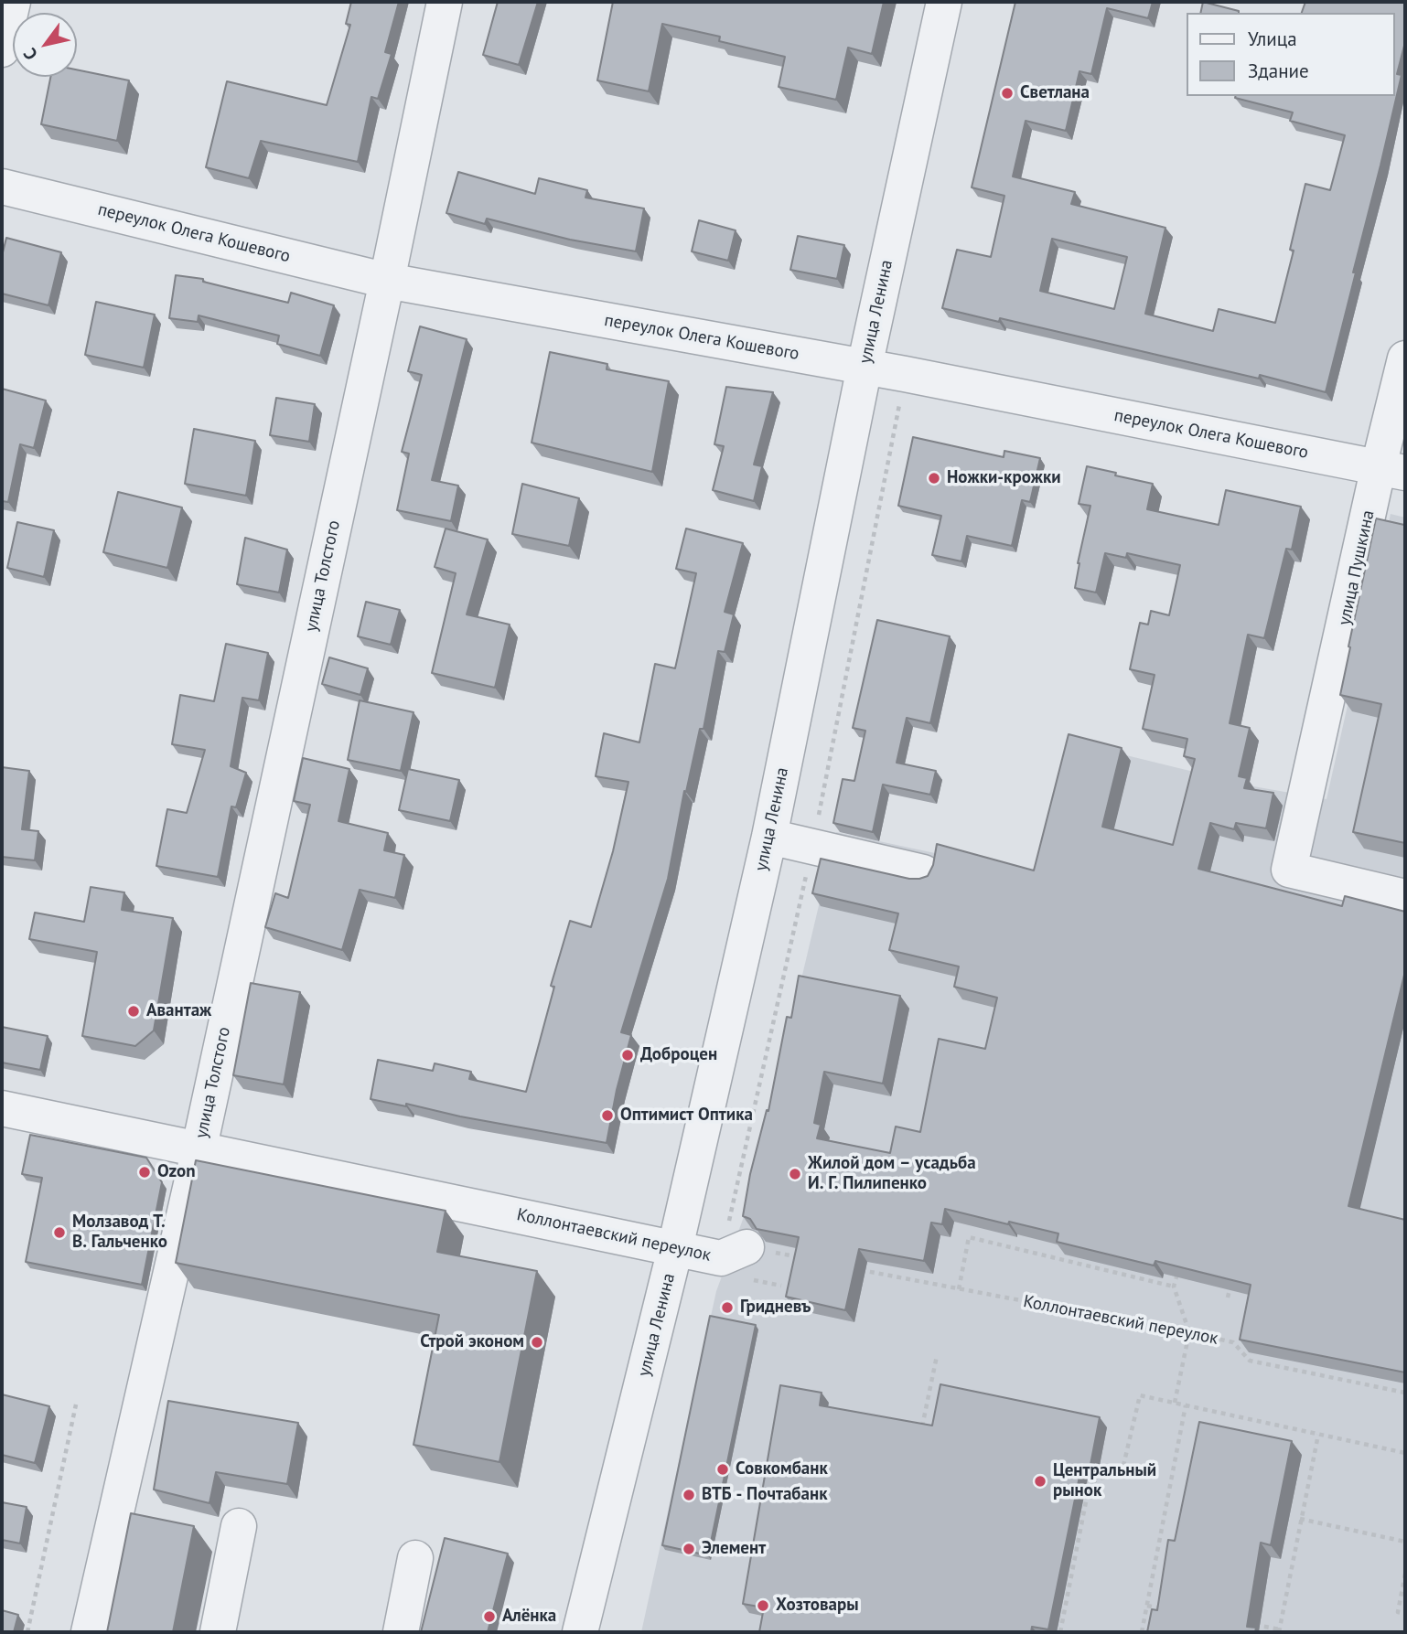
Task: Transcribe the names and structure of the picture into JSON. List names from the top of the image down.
{
  "streets": {
    "street": [
      "переулок Олега Кошевого",
      "улица Ленина",
      "улица Пушкина",
      "улица Толстого",
      "Коллонтаевский переулок"
    ]
  },
  "crossings": [
    ["переулок Олега Кошевого", "улица Ленина"],
    ["переулок Олега Кошевого", "улица Пушкина"],
    ["переулок Олега Кошевого", "улица Толстого"],
    ["улица Ленина", "Коллонтаевский переулок"],
    ["улица Толстого", "Коллонтаевский переулок"]
  ],
  "places": [
    "Светлана",
    "Ножки-крожки",
    "Авантаж",
    "Доброцен",
    "Оптимист Оптика",
    "Ozon",
    "Жилой дом – усадьба И. Г. Пилипенко",
    "Молзавод Т. В. Гальченко",
    "Гридневъ",
    "Строй эконом",
    "Совкомбанк",
    "Центральный рынок",
    "ВТБ - Почтабанк",
    "Элемент",
    "Хозтовары",
    "Алёнка"
  ],
  "legend": ["Улица", "Здание"],
  "north": "bottom left"
}
